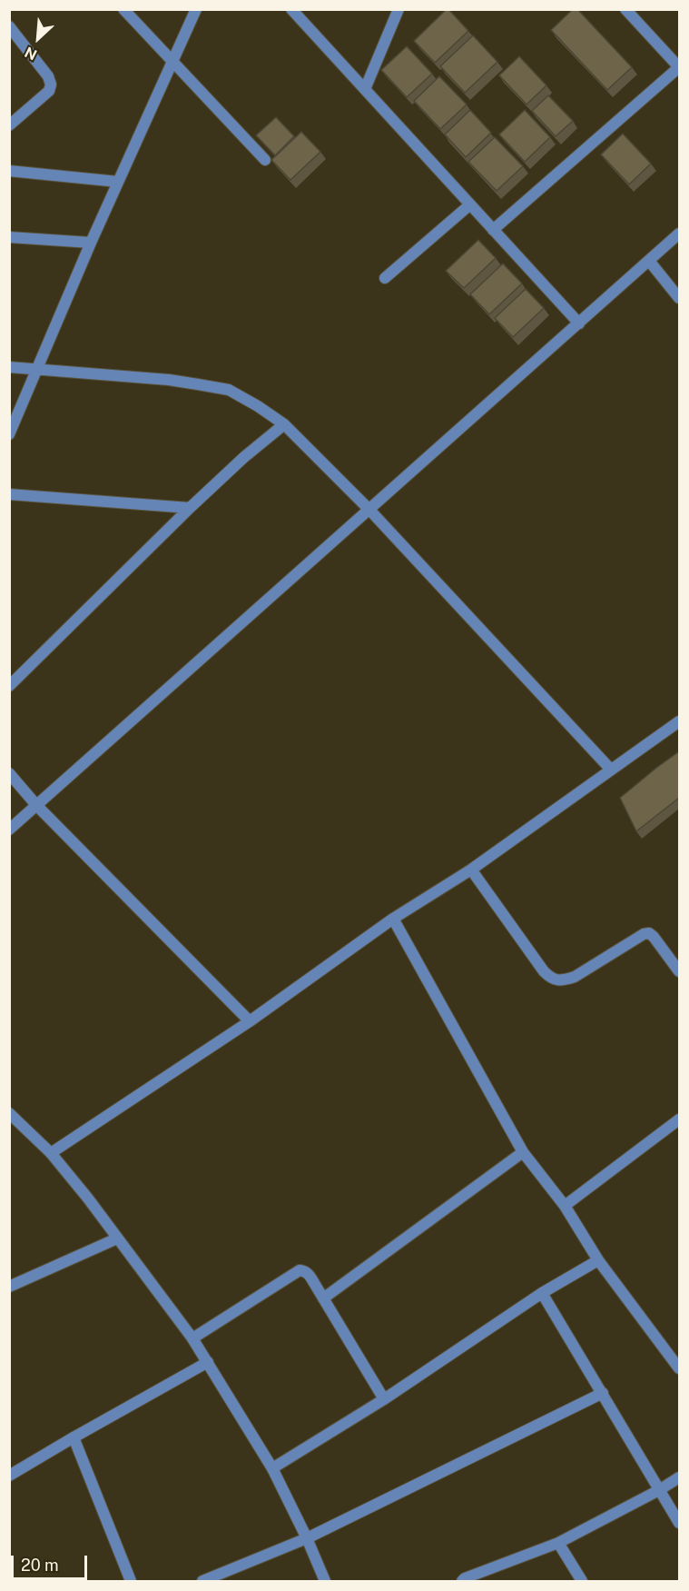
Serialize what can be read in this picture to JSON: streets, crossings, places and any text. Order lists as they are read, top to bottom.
{
  "scale_bar": "20 m",
  "north": "bottom left"
}
